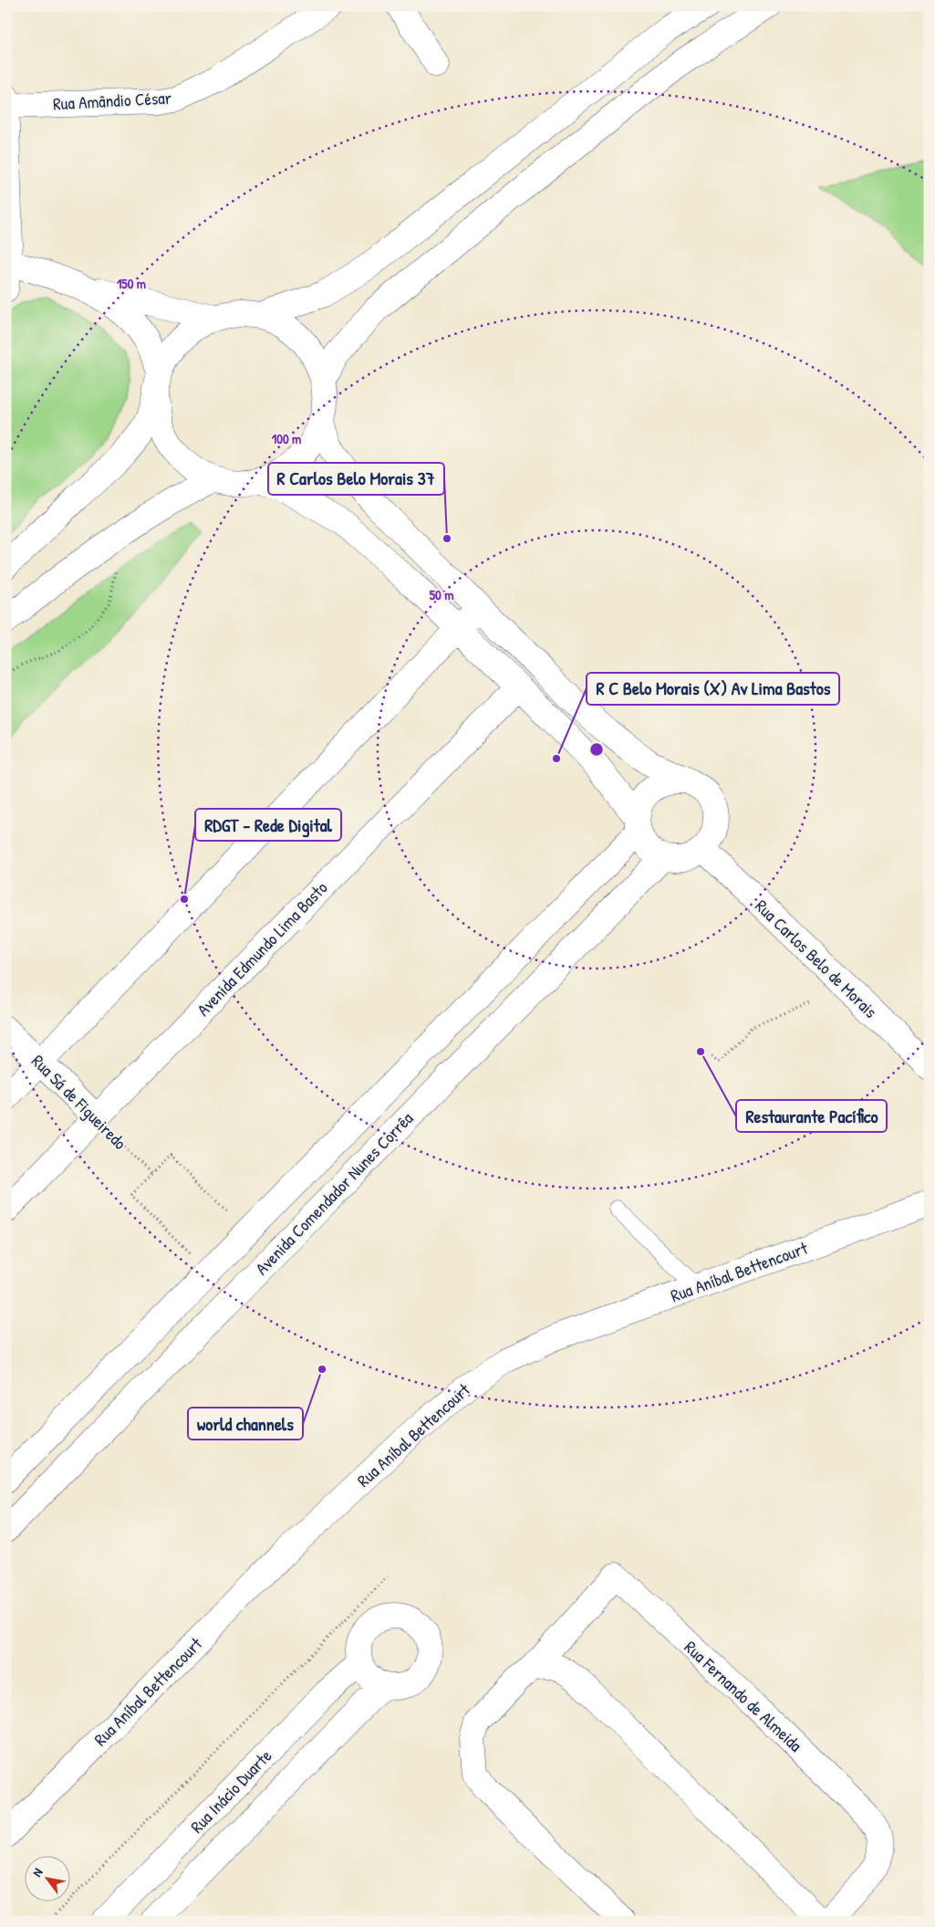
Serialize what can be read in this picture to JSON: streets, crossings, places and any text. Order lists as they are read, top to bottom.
{
  "streets": {
    "street": [
      "Rua Amândio César",
      "Avenida Edmundo Lima Basto",
      "Rua Carlos Belo de Morais",
      "Rua Sá de Figueiredo",
      "Avenida Comendador Nunes Corrêa",
      "Rua Aníbal Bettencourt",
      "Rua Fernando de Almeida",
      "Rua Inácio Duarte"
    ]
  },
  "crossings": [
    ["Avenida Edmundo Lima Basto", "Rua Sá de Figueiredo"],
    ["Rua Carlos Belo de Morais", "Avenida Comendador Nunes Corrêa"]
  ],
  "places": [
    "R Carlos Belo Morais 37",
    "R C Belo Morais (X) Av Lima Bastos",
    "RDGT - Rede Digital",
    "Restaurante Pacífico",
    "world channels"
  ],
  "north": "top left",
  "rings": ["150 m", "100 m", "50 m"]
}
